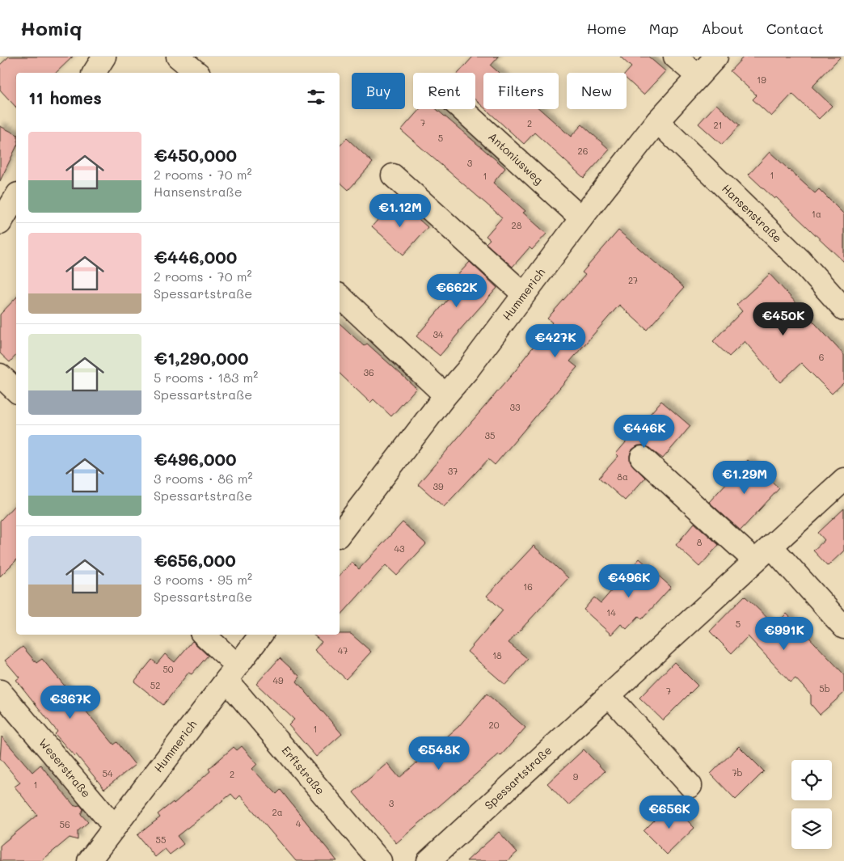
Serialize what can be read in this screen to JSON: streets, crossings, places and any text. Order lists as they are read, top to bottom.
{
  "streets": {
    "street": [
      "Antoniusweg",
      "Hansenstraße",
      "Hummerich",
      "Weserstraße",
      "Erftstraße",
      "Spessartstraße"
    ]
  },
  "crossings": [
    ["Antoniusweg", "Hummerich"],
    ["Hansenstraße", "Hummerich"],
    ["Hummerich", "Weserstraße"],
    ["Hummerich", "Erftstraße"]
  ],
  "house_numbers": [
    "19",
    "7",
    "2",
    "21",
    "5",
    "26",
    "3",
    "1",
    "1",
    "1a",
    "28",
    "27",
    "34",
    "6",
    "36",
    "33",
    "35",
    "37",
    "8a",
    "39",
    "8",
    "43",
    "16",
    "14",
    "5",
    "47",
    "18",
    "50",
    "49",
    "52",
    "5b",
    "7",
    "20",
    "1",
    "7b",
    "54",
    "2",
    "9",
    "1",
    "3",
    "2a",
    "4",
    "56",
    "55"
  ],
  "page": {
    "header": "Homiq",
    "nav": [
      "Home",
      "Map",
      "About",
      "Contact"
    ],
    "chip": [
      "Buy",
      "Rent",
      "Filters",
      "New"
    ],
    "heading": "11 homes",
    "list": [
      {
        "name": "€450,000",
        "note": "2 rooms · 70 m² · Hansenstraße"
      },
      {
        "name": "€446,000",
        "note": "2 rooms · 70 m² · Spessartstraße"
      },
      {
        "name": "€1,290,000",
        "note": "5 rooms · 183 m² · Spessartstraße"
      },
      {
        "name": "€496,000",
        "note": "3 rooms · 86 m² · Spessartstraße"
      },
      {
        "name": "€656,000",
        "note": "3 rooms · 95 m² · Spessartstraße"
      }
    ],
    "price": [
      "€1.12M",
      "€662K",
      "€450K",
      "€427K",
      "€446K",
      "€1.29M",
      "€496K",
      "€991K",
      "€367K",
      "€548K",
      "€656K"
    ]
  }
}
